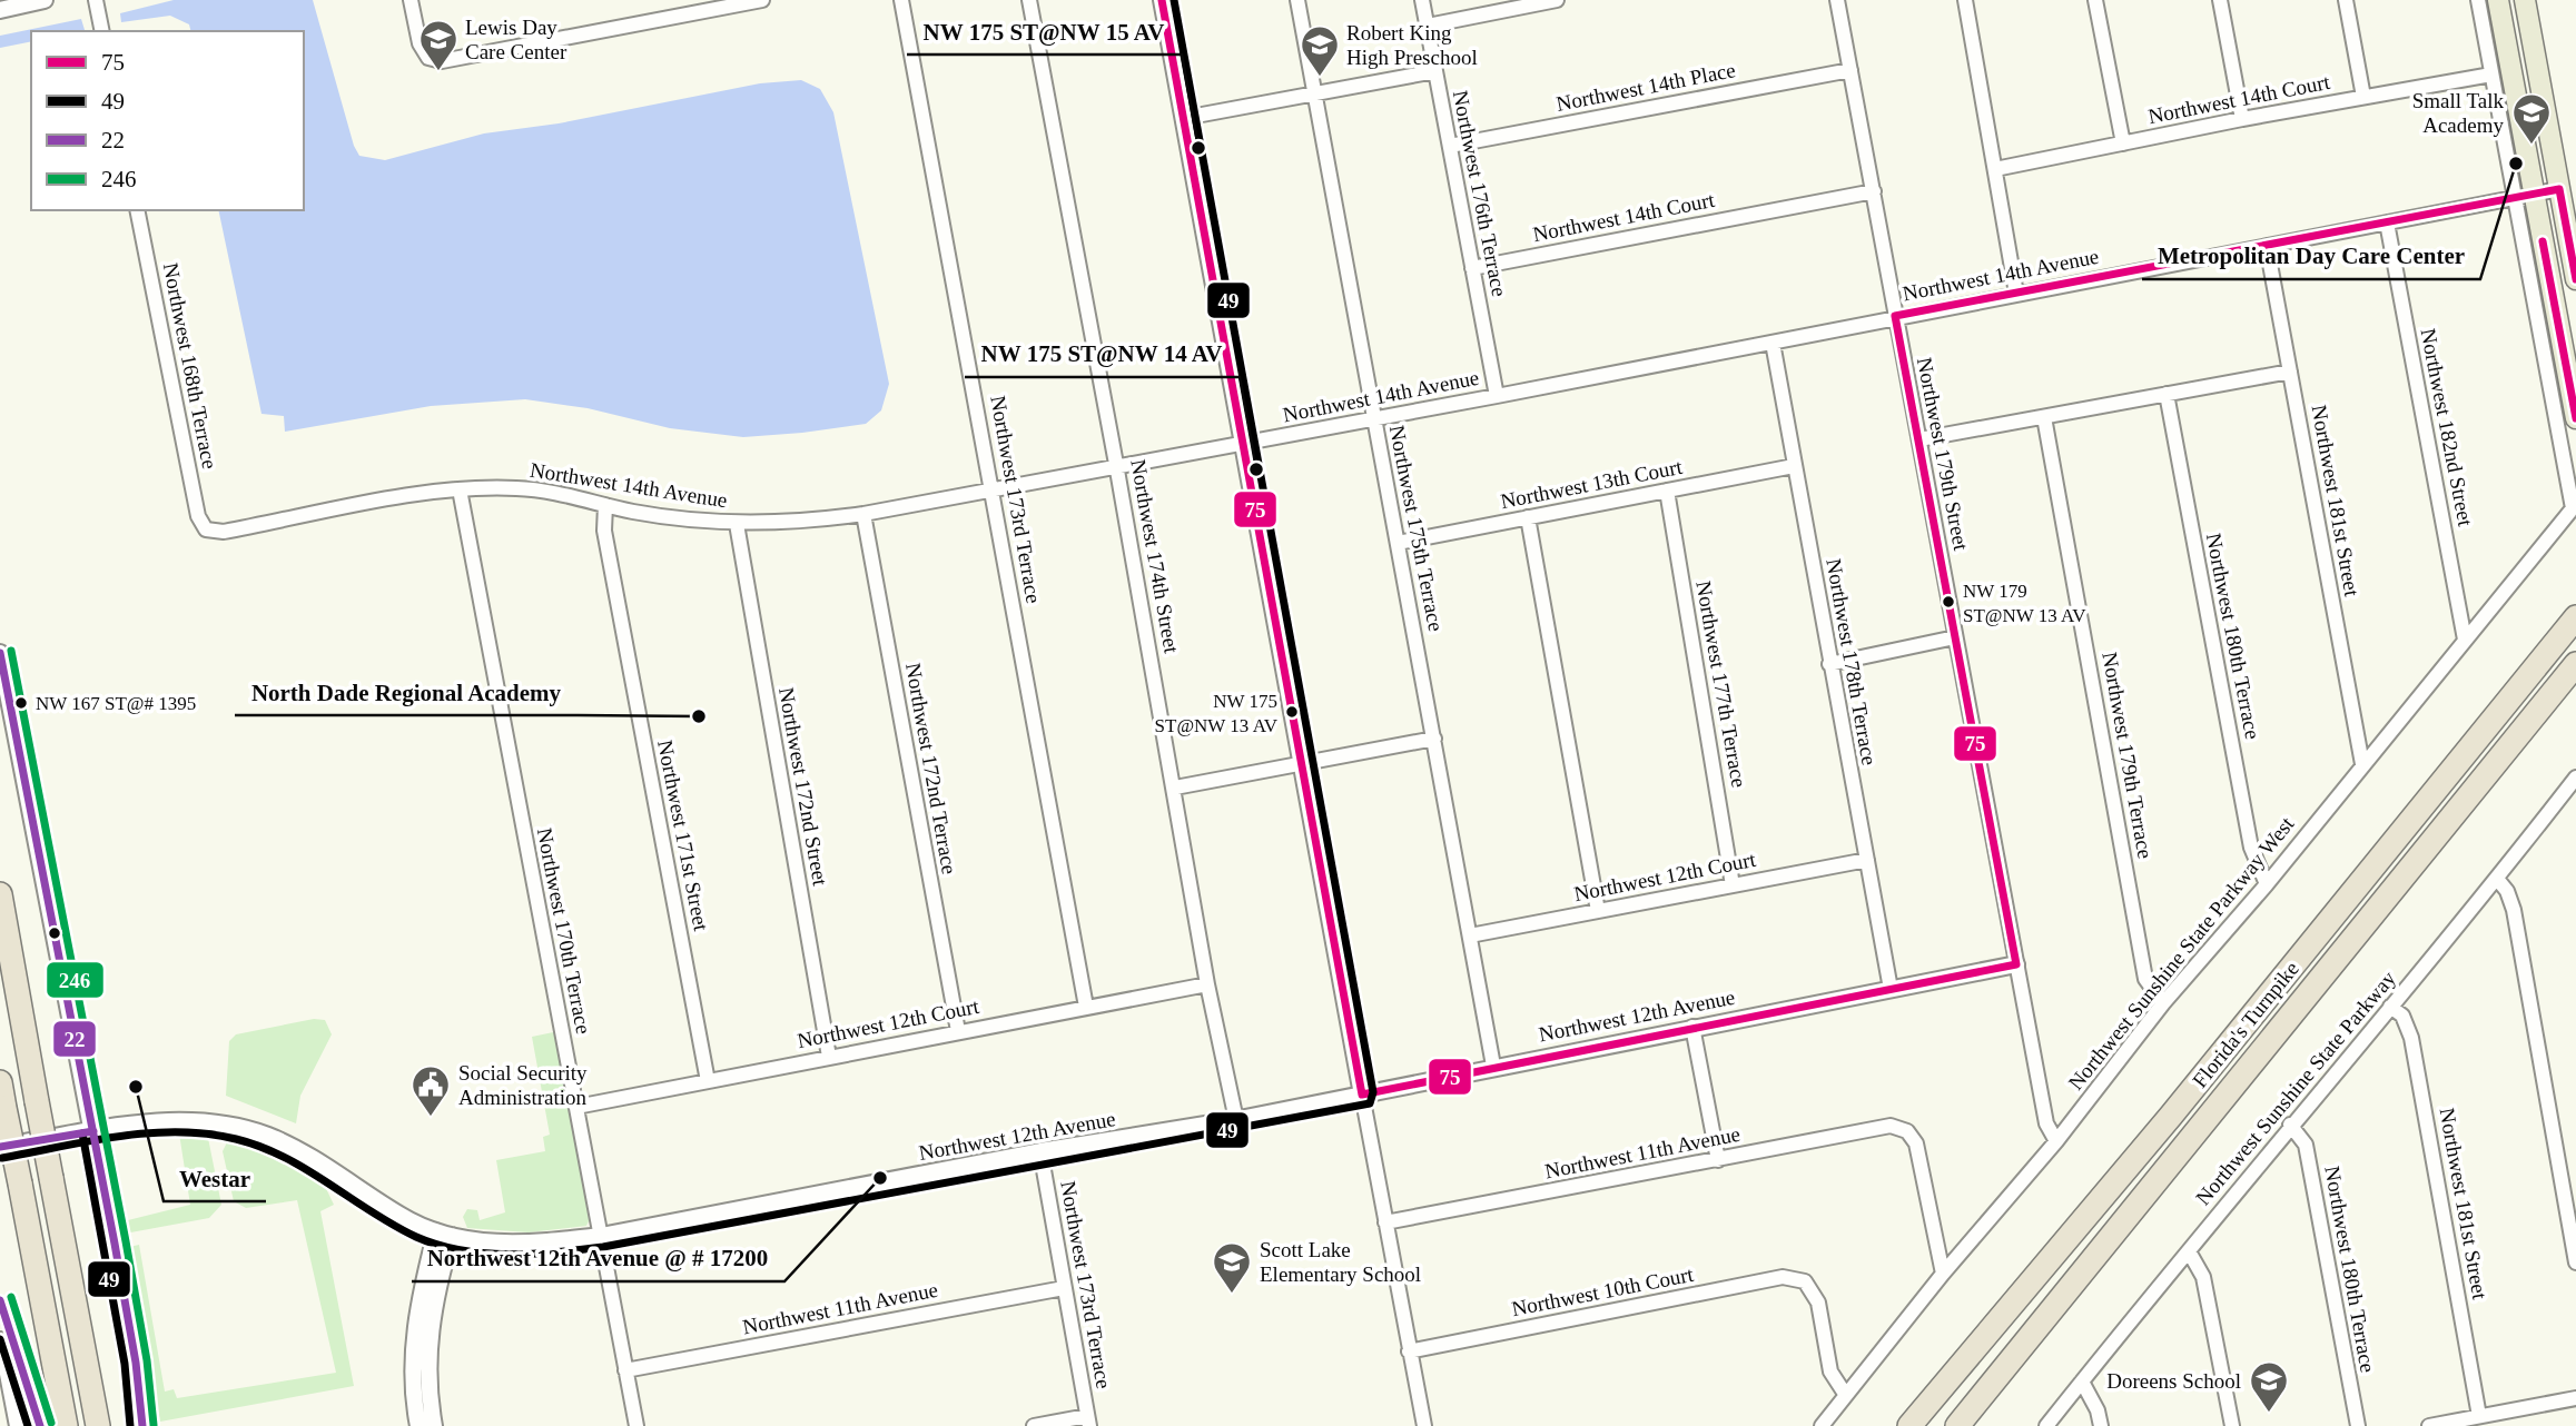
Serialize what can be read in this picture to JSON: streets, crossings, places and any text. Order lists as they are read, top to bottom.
{
  "streets": {
    "highway": ["Florida's Turnpike"],
    "street": [
      "Northwest 14th Place",
      "Northwest 14th Court",
      "Northwest 176th Terrace",
      "Northwest 14th Avenue",
      "Northwest 168th Terrace",
      "Northwest 182nd Street",
      "Northwest 179th Street",
      "Northwest 13th Court",
      "Northwest 173rd Terrace",
      "Northwest 181st Street",
      "Northwest 175th Terrace",
      "Northwest 174th Street",
      "Northwest 180th Terrace",
      "Northwest 178th Terrace",
      "Northwest 177th Terrace",
      "Northwest 179th Terrace",
      "Northwest 172nd Terrace",
      "Northwest 172nd Street",
      "Northwest 171st Street",
      "Northwest 12th Court",
      "Northwest 170th Terrace",
      "Northwest Sunshine State Parkway West",
      "Northwest 12th Avenue",
      "Northwest Sunshine State Parkway",
      "Northwest 11th Avenue",
      "Northwest 10th Court"
    ]
  },
  "crossings": [
    ["Northwest 14th Place", "Northwest 176th Terrace"],
    ["Northwest 14th Place", "Northwest 179th Street"],
    ["Northwest 14th Court", "Northwest 176th Terrace"],
    ["Northwest 14th Court", "Northwest 179th Street"],
    ["Northwest 176th Terrace", "Northwest 14th Avenue"],
    ["Northwest 14th Avenue", "Northwest 168th Terrace"],
    ["Northwest 14th Avenue", "Northwest 182nd Street"],
    ["Northwest 14th Avenue", "Northwest 179th Street"],
    ["Northwest 14th Avenue", "Northwest 173rd Terrace"],
    ["Northwest 14th Avenue", "Northwest 181st Street"],
    ["Northwest 14th Avenue", "Northwest 175th Terrace"],
    ["Northwest 14th Avenue", "Northwest 174th Street"],
    ["Northwest 14th Avenue", "Northwest 178th Terrace"],
    ["Northwest 14th Avenue", "Northwest 172nd Terrace"],
    ["Northwest 14th Avenue", "Northwest 172nd Street"],
    ["Northwest 14th Avenue", "Northwest 171st Street"],
    ["Northwest 14th Avenue", "Northwest 170th Terrace"],
    ["Northwest 182nd Street", "Northwest Sunshine State Parkway West"],
    ["Northwest 179th Street", "Northwest Sunshine State Parkway West"],
    ["Northwest 179th Street", "Northwest 12th Avenue"],
    ["Northwest 13th Court", "Northwest 175th Terrace"],
    ["Northwest 13th Court", "Northwest 178th Terrace"],
    ["Northwest 13th Court", "Northwest 177th Terrace"],
    ["Northwest 173rd Terrace", "Northwest 12th Court"],
    ["Northwest 173rd Terrace", "Northwest 12th Avenue"],
    ["Northwest 173rd Terrace", "Northwest 11th Avenue"],
    ["Northwest 181st Street", "Northwest Sunshine State Parkway West"],
    ["Northwest 181st Street", "Northwest Sunshine State Parkway"],
    ["Northwest 175th Terrace", "Northwest 12th Court"],
    ["Northwest 175th Terrace", "Northwest 12th Avenue"],
    ["Northwest 174th Street", "Northwest 12th Court"],
    ["Northwest 174th Street", "Northwest 12th Avenue"],
    ["Northwest 180th Terrace", "Northwest Sunshine State Parkway West"],
    ["Northwest 180th Terrace", "Northwest Sunshine State Parkway"],
    ["Northwest 178th Terrace", "Northwest 12th Court"],
    ["Northwest 178th Terrace", "Northwest 12th Avenue"],
    ["Northwest 177th Terrace", "Northwest 12th Court"],
    ["Northwest 179th Terrace", "Northwest Sunshine State Parkway West"],
    ["Northwest 172nd Terrace", "Northwest 12th Court"],
    ["Northwest 172nd Street", "Northwest 12th Court"],
    ["Northwest 171st Street", "Northwest 12th Court"],
    ["Northwest 12th Court", "Northwest 170th Terrace"],
    ["Northwest 170th Terrace", "Northwest 12th Avenue"],
    ["Northwest 170th Terrace", "Northwest 11th Avenue"],
    ["Northwest Sunshine State Parkway West", "Northwest 11th Avenue"],
    ["Northwest Sunshine State Parkway West", "Northwest 10th Court"]
  ],
  "places": {
    "school or university": [
      "Lewis Day Care Center",
      "Robert King High Preschool",
      "Small Talk Academy",
      "Scott Lake Elementary School",
      "Doreens School"
    ],
    "other": [
      "NW 175 ST@NW 15 AV",
      "Metropolitan Day Care Center",
      "NW 175 ST@NW 14 AV",
      "NW 179 ST@NW 13 AV",
      "NW 167 ST@# 1395",
      "NW 175 ST@NW 13 AV",
      "North Dade Regional Academy",
      "Westar",
      "Northwest 12th Avenue @ # 17200"
    ],
    "public building": ["Social Security Administration"]
  },
  "lines": [
    "transit line 75",
    "transit line 49",
    "transit line 246",
    "transit line 22"
  ],
  "legend": [
    "75",
    "49",
    "22",
    "246"
  ]
}
